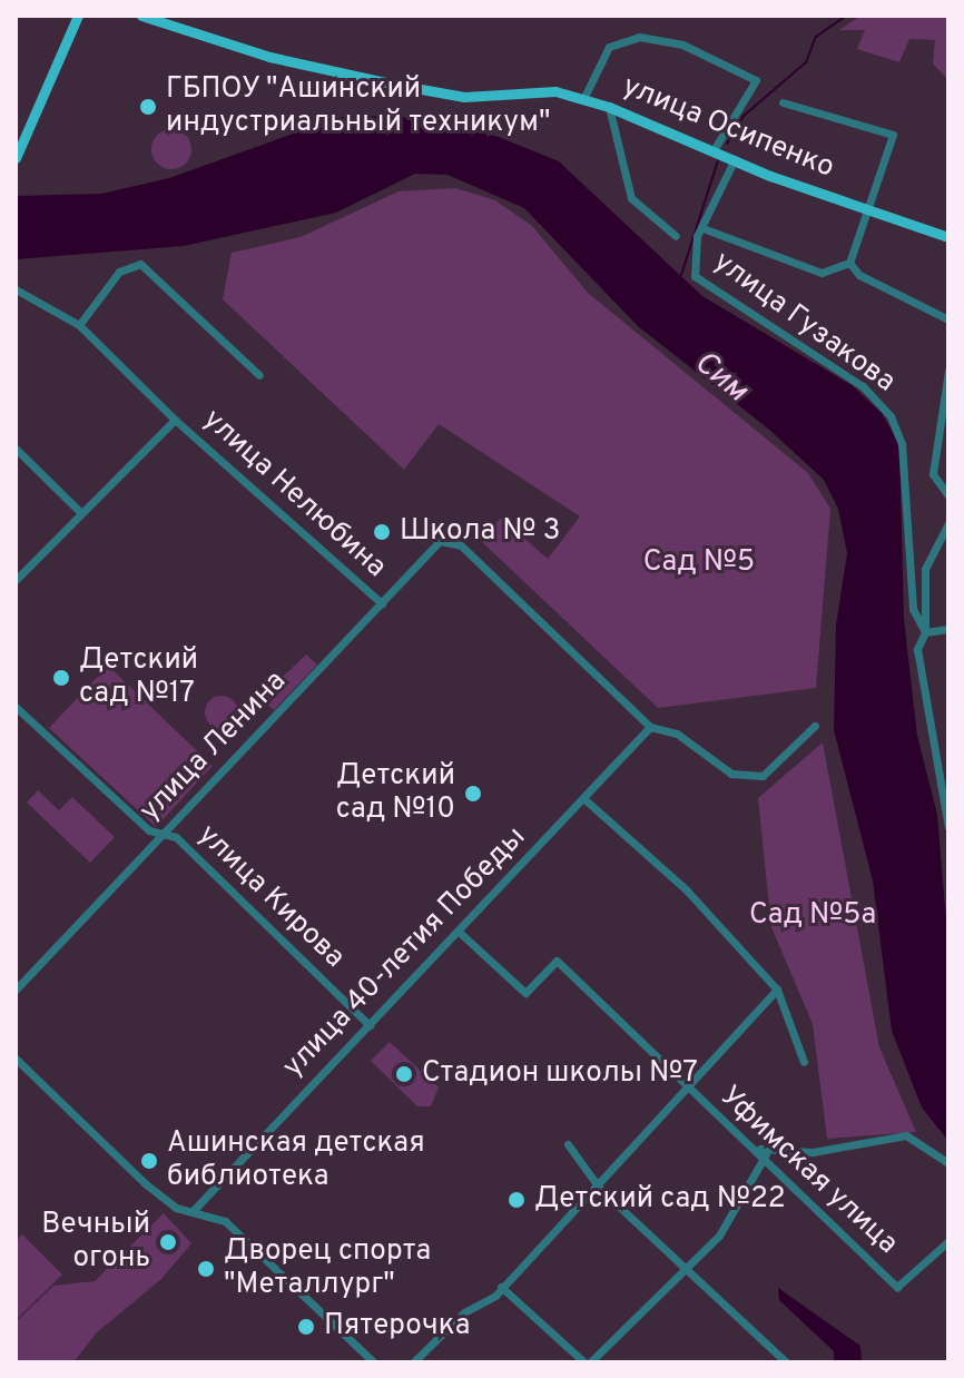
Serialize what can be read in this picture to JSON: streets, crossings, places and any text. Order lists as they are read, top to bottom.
{
  "streets": {
    "main road": ["улица Осипенко"],
    "street": [
      "улица Гузакова",
      "улица Нелюбина",
      "улица Ленина",
      "улица Кирова",
      "улица 40-летия Победы",
      "Уфимская улица"
    ]
  },
  "crossings": [
    ["улица Осипенко", "улица Гузакова"],
    ["улица Нелюбина", "улица Ленина"],
    ["улица Ленина", "улица Кирова"],
    ["улица Ленина", "улица 40-летия Победы"],
    ["улица Кирова", "улица 40-летия Победы"],
    ["улица 40-летия Победы", "Уфимская улица"]
  ],
  "water": ["Сим"],
  "parks": ["Сад №5", "Сад №5а"],
  "places": [
    "ГБПОУ \"Ашинский индустриальный техникум\"",
    "Школа № 3",
    "Детский сад №17",
    "Детский сад №10",
    "Стадион школы №7",
    "Ашинская детская библиотека",
    "Детский сад №22",
    "Вечный огонь",
    "Дворец спорта \"Металлург\"",
    "Пятерочка"
  ]
}
